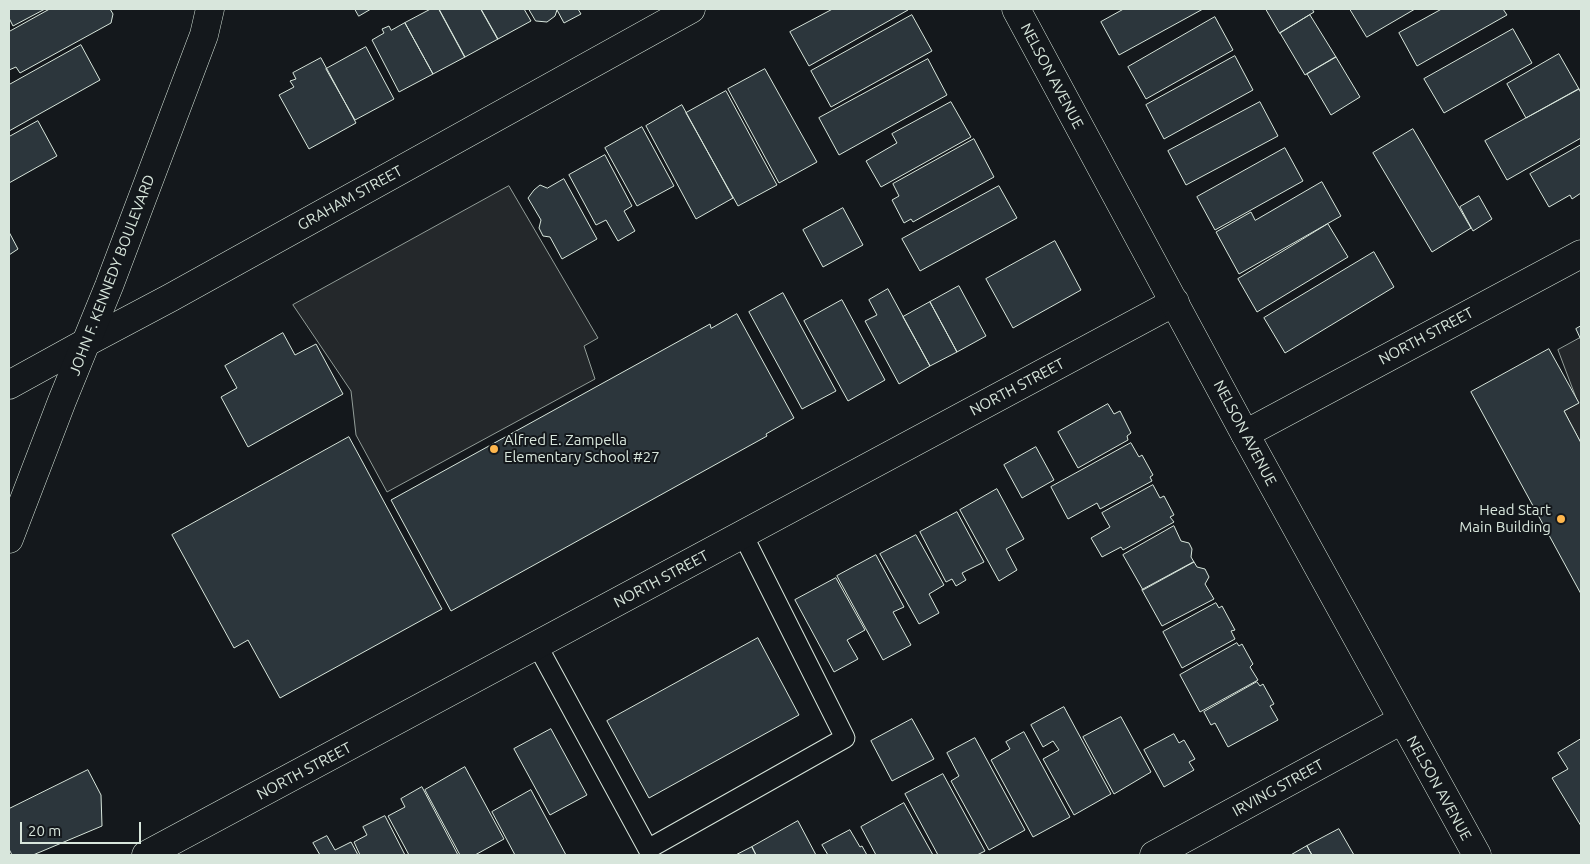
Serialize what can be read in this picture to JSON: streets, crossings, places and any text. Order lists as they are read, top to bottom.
{
  "streets": {
    "street": [
      "NELSON AVENUE",
      "GRAHAM STREET",
      "JOHN F. KENNEDY BOULEVARD",
      "NORTH STREET",
      "IRVING STREET"
    ]
  },
  "crossings": [
    ["NELSON AVENUE", "NORTH STREET"],
    ["NELSON AVENUE", "IRVING STREET"],
    ["GRAHAM STREET", "JOHN F. KENNEDY BOULEVARD"]
  ],
  "places": ["Alfred E. Zampella Elementary School #27", "Head Start Main Building"],
  "scale_bar": "20 m"
}
